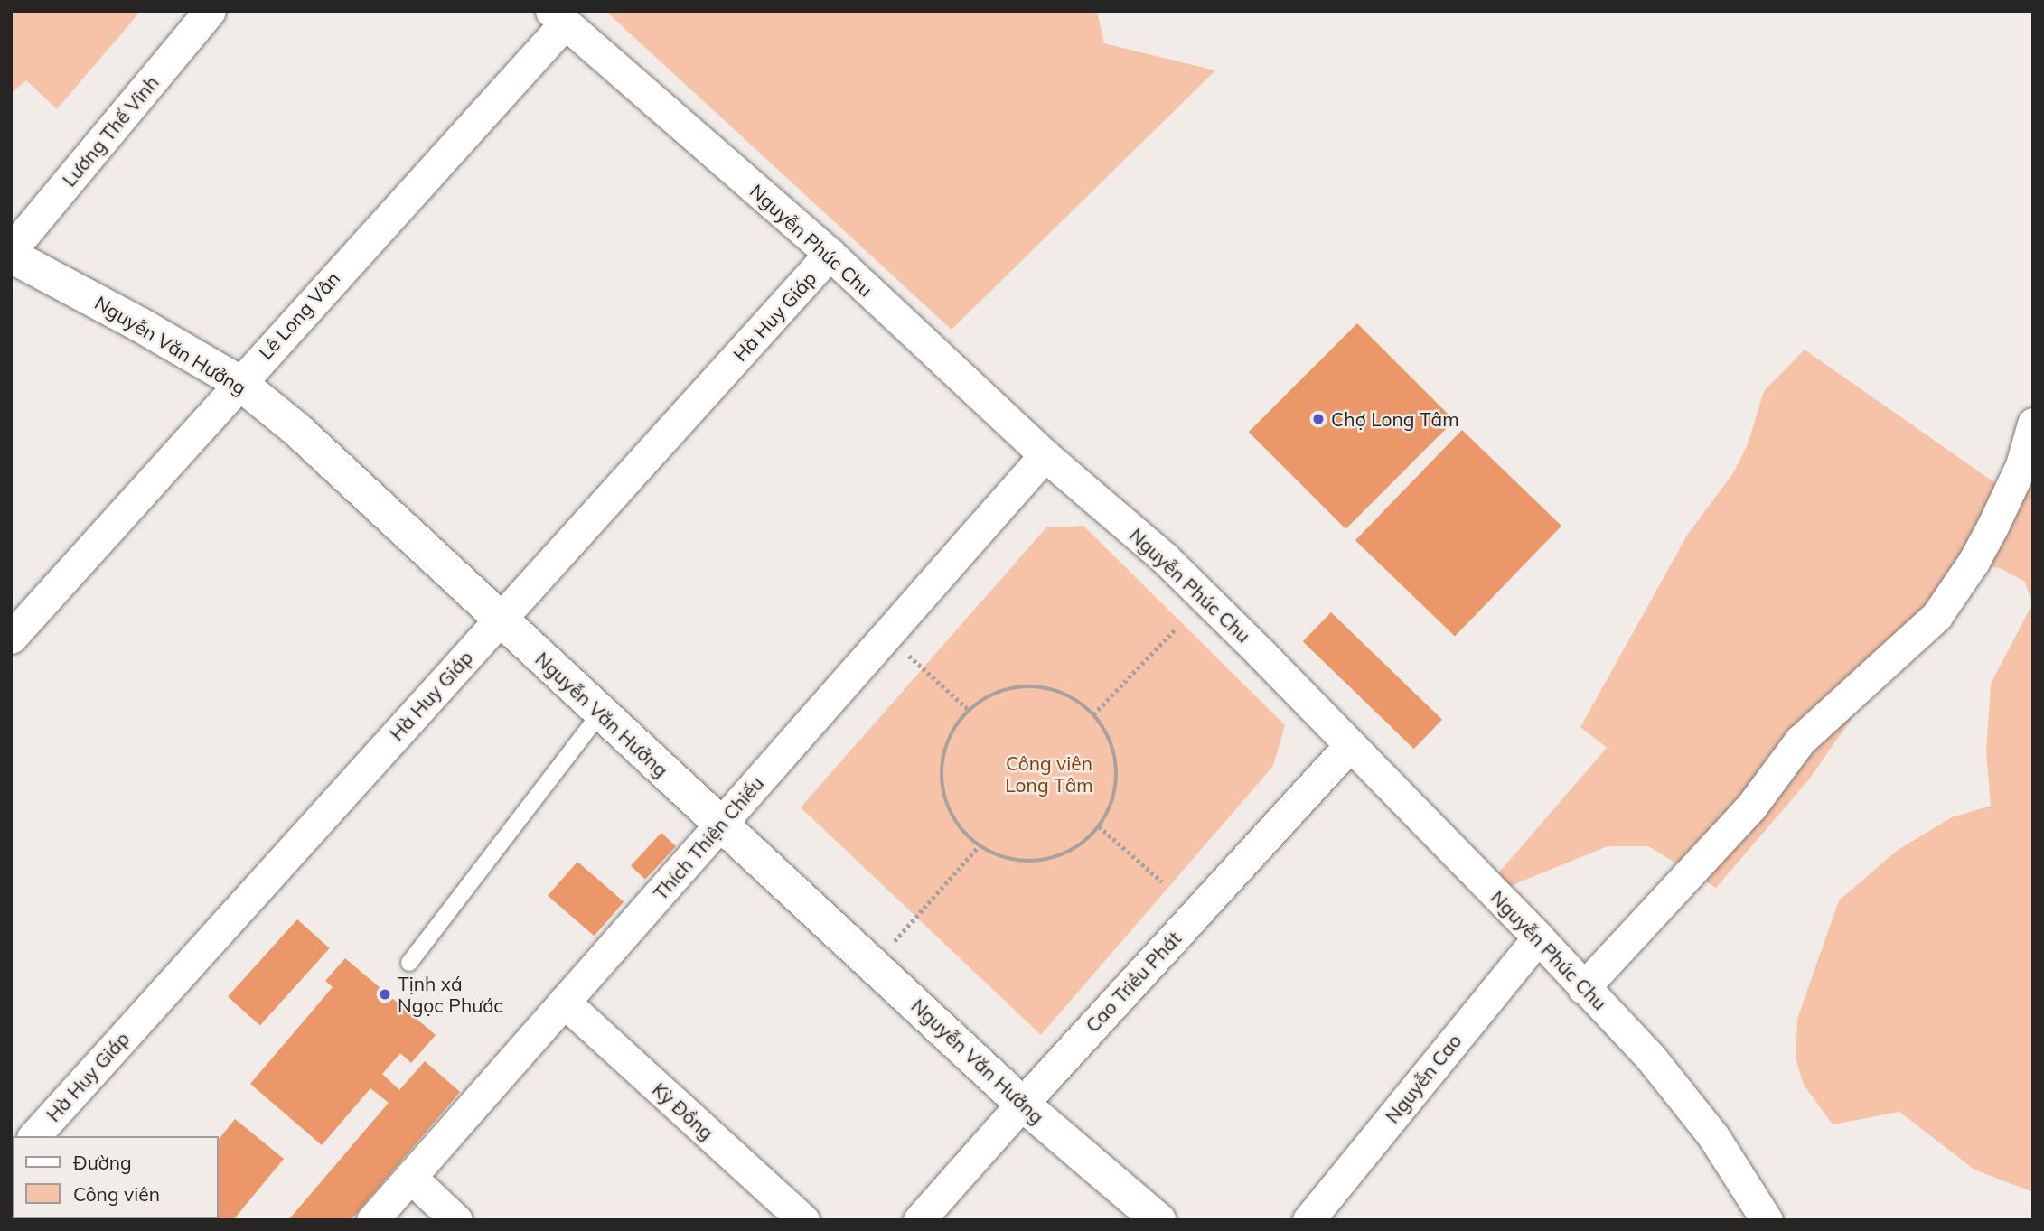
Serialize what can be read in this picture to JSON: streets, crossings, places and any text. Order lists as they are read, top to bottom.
{
  "streets": {
    "street": [
      "Lương Thế Vinh",
      "Nguyễn Phúc Chu",
      "Lê Long Vân",
      "Hà Huy Giáp",
      "Nguyễn Văn Hưởng",
      "Thích Thiện Chiếu",
      "Cao Triều Phát",
      "Nguyễn Cao",
      "Kỳ Đồng"
    ]
  },
  "crossings": [
    ["Nguyễn Phúc Chu", "Lê Long Vân"],
    ["Nguyễn Phúc Chu", "Hà Huy Giáp"],
    ["Nguyễn Phúc Chu", "Thích Thiện Chiếu"],
    ["Nguyễn Phúc Chu", "Cao Triều Phát"],
    ["Nguyễn Phúc Chu", "Nguyễn Cao"],
    ["Lê Long Vân", "Nguyễn Văn Hưởng"],
    ["Hà Huy Giáp", "Nguyễn Văn Hưởng"],
    ["Nguyễn Văn Hưởng", "Thích Thiện Chiếu"],
    ["Nguyễn Văn Hưởng", "Cao Triều Phát"],
    ["Thích Thiện Chiếu", "Kỳ Đồng"]
  ],
  "parks": ["Công viên Long Tâm"],
  "places": ["Chợ Long Tâm", "Tịnh xá Ngọc Phước"],
  "legend": ["Đường", "Công viên"]
}
